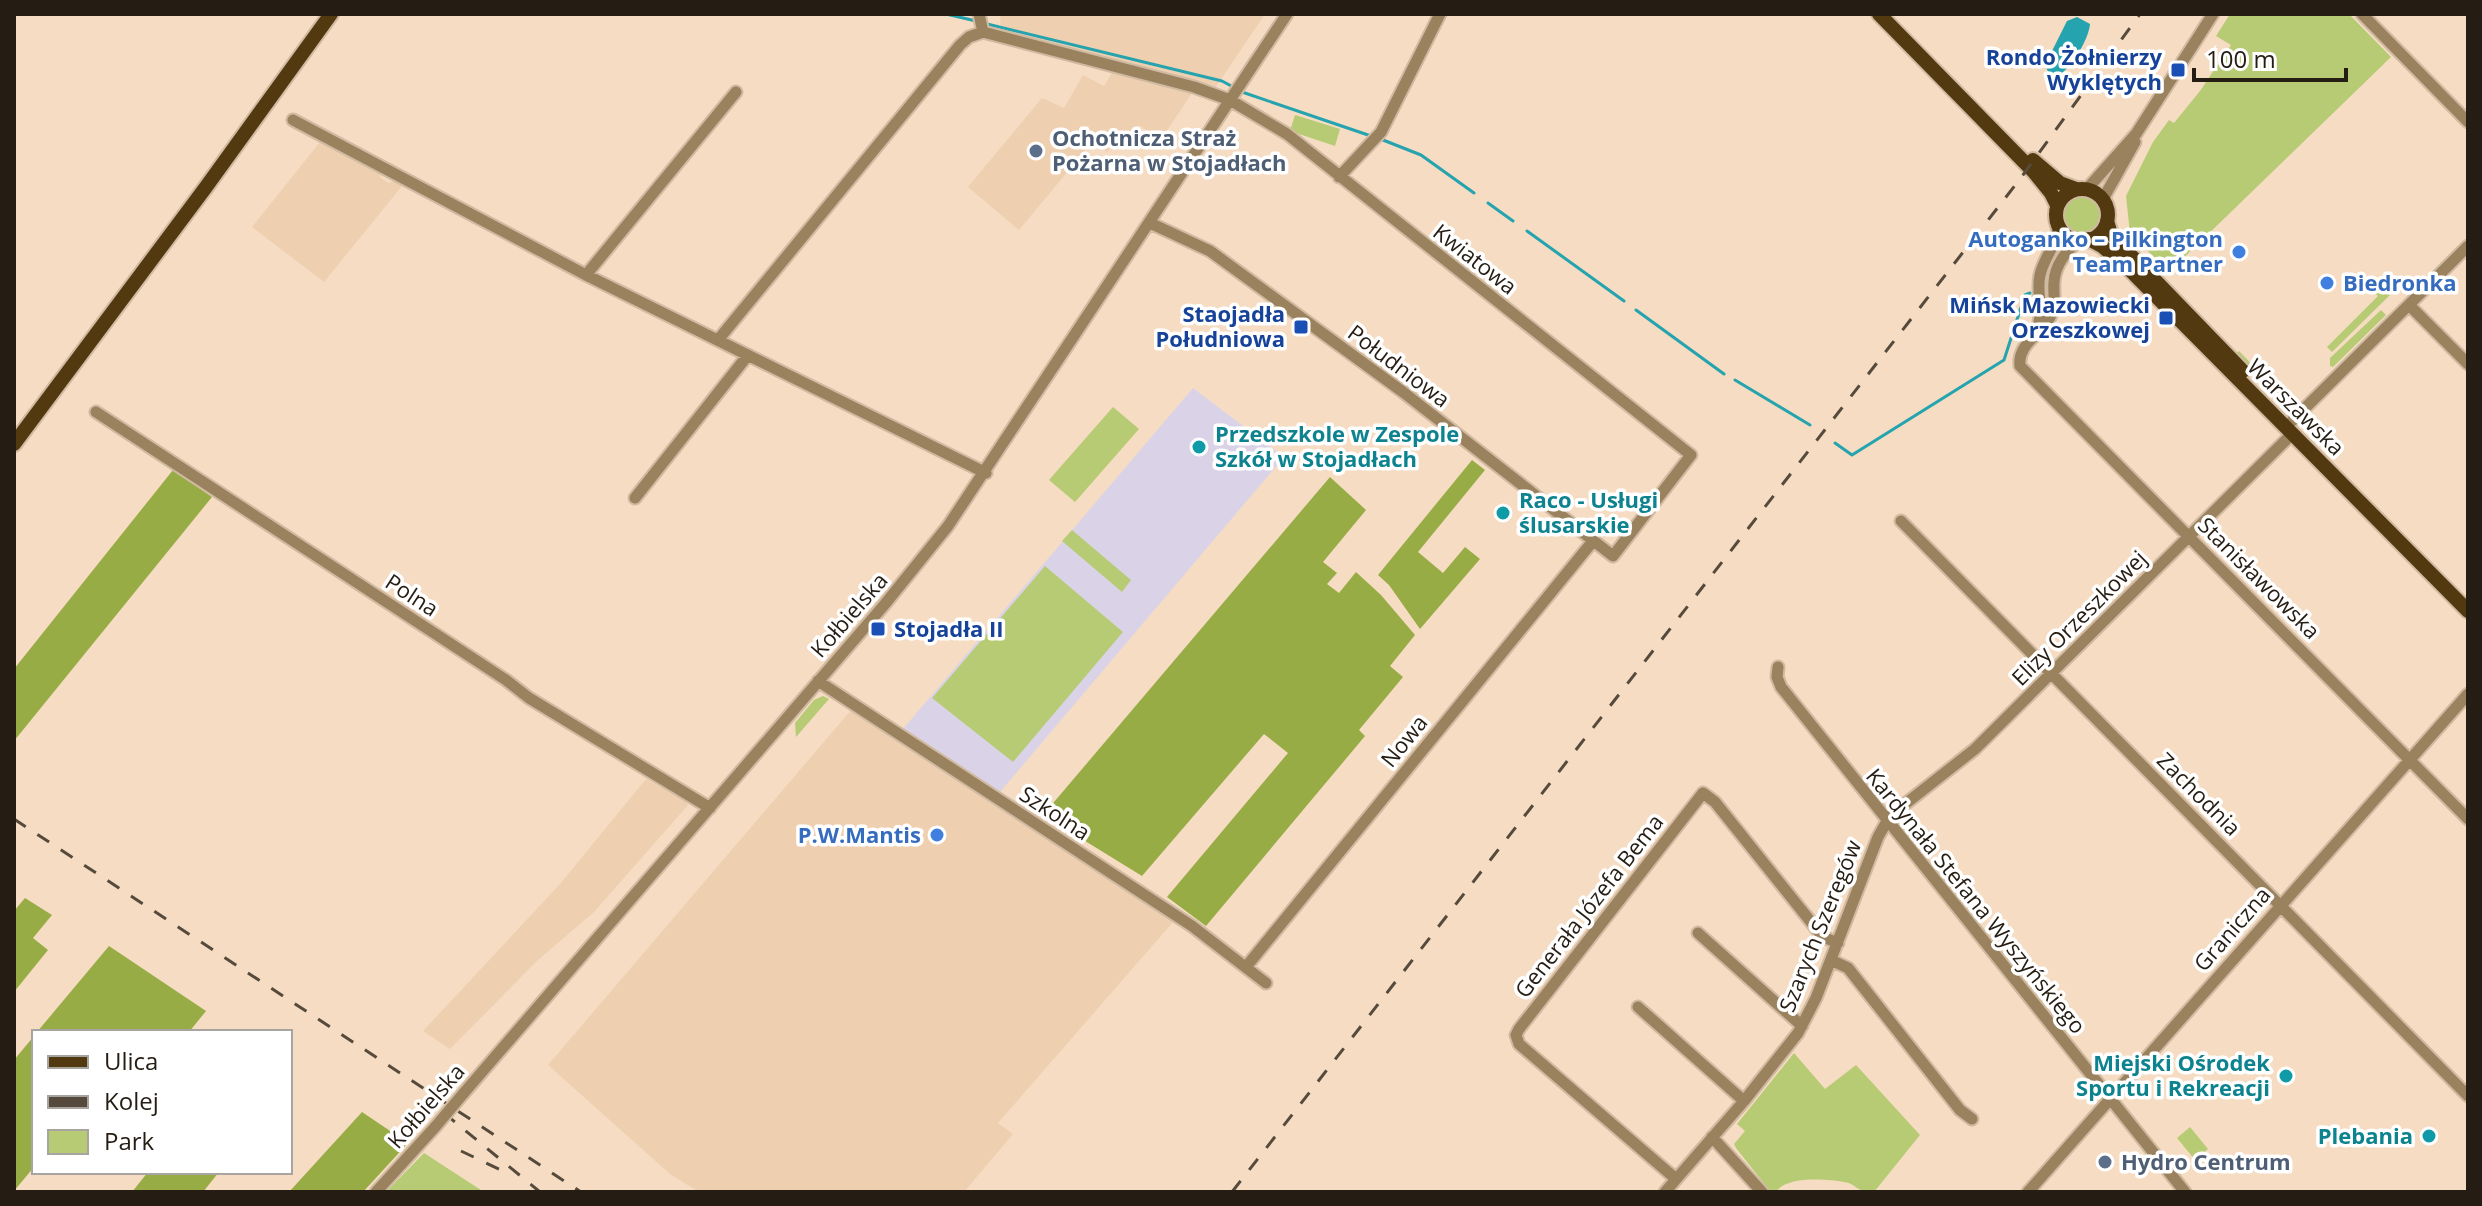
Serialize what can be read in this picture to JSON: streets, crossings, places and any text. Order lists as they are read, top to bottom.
{
  "streets": {
    "main road": ["Warszawska"],
    "street": [
      "Kwiatowa",
      "Południowa",
      "Stanisławowska",
      "Polna",
      "Kołbielska",
      "Elizy Orzeszkowej",
      "Nowa",
      "Zachodnia",
      "Szkolna",
      "Kardynała Stefana Wyszyńskiego",
      "Generała Józefa Bema",
      "Szarych Szeregów",
      "Graniczna"
    ]
  },
  "crossings": [
    ["Kwiatowa", "Południowa"],
    ["Kwiatowa", "Kołbielska"],
    ["Południowa", "Kołbielska"],
    ["Południowa", "Nowa"],
    ["Warszawska", "Elizy Orzeszkowej"],
    ["Stanisławowska", "Elizy Orzeszkowej"],
    ["Stanisławowska", "Graniczna"],
    ["Polna", "Kołbielska"],
    ["Kołbielska", "Szkolna"],
    ["Elizy Orzeszkowej", "Zachodnia"],
    ["Elizy Orzeszkowej", "Kardynała Stefana Wyszyńskiego"],
    ["Elizy Orzeszkowej", "Szarych Szeregów"],
    ["Nowa", "Szkolna"],
    ["Zachodnia", "Graniczna"],
    ["Kardynała Stefana Wyszyńskiego", "Szarych Szeregów"],
    ["Kardynała Stefana Wyszyńskiego", "Graniczna"],
    ["Generała Józefa Bema", "Szarych Szeregów"]
  ],
  "places": {
    "transit": [
      "Rondo Żołnierzy Wyklętych",
      "Mińsk Mazowiecki Orzeszkowej",
      "Staojadła Południowa",
      "Stojadła II"
    ],
    "other": [
      "Ochotnicza Straż Pożarna w Stojadłach",
      "Autoganko – Pilkington Team Partner",
      "Biedronka",
      "Przedszkole w Zespole Szkół w Stojadłach",
      "Raco - Usługi ślusarskie",
      "P.W.Mantis",
      "Miejski Ośrodek Sportu i Rekreacji",
      "Plebania",
      "Hydro Centrum"
    ]
  },
  "legend": ["Ulica", "Kolej", "Park"],
  "scale_bar": "100 m"
}
